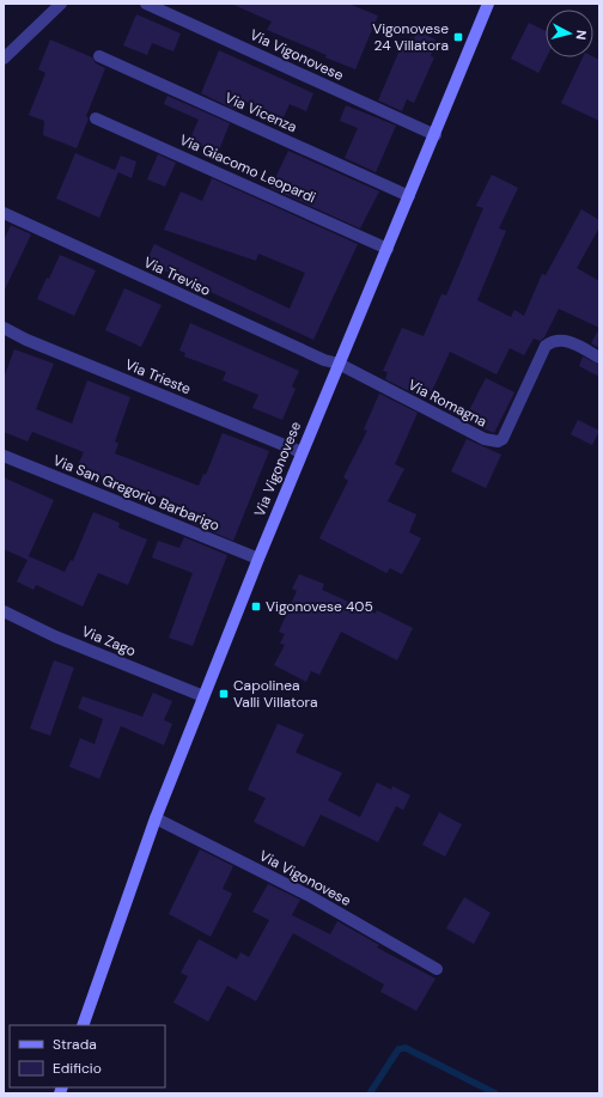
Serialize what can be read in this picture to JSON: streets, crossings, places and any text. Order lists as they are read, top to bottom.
{
  "streets": {
    "main road": ["Via Vigonovese"],
    "street": [
      "Via Vicenza",
      "Via Giacomo Leopardi",
      "Via Treviso",
      "Via Trieste",
      "Via Romagna",
      "Via San Gregorio Barbarigo",
      "Via Zago"
    ]
  },
  "crossings": [
    ["Via Vigonovese", "Via Vicenza"],
    ["Via Vigonovese", "Via Giacomo Leopardi"],
    ["Via Vigonovese", "Via Treviso"],
    ["Via Vigonovese", "Via Trieste"],
    ["Via Vigonovese", "Via Romagna"],
    ["Via Vigonovese", "Via San Gregorio Barbarigo"],
    ["Via Vigonovese", "Via Zago"],
    ["Via Treviso", "Via Romagna"]
  ],
  "places": {
    "transit": ["Vigonovese 24 Villatora", "Vigonovese 405", "Capolinea Valli Villatora"]
  },
  "legend": ["Strada", "Edificio"],
  "north": "right"
}
